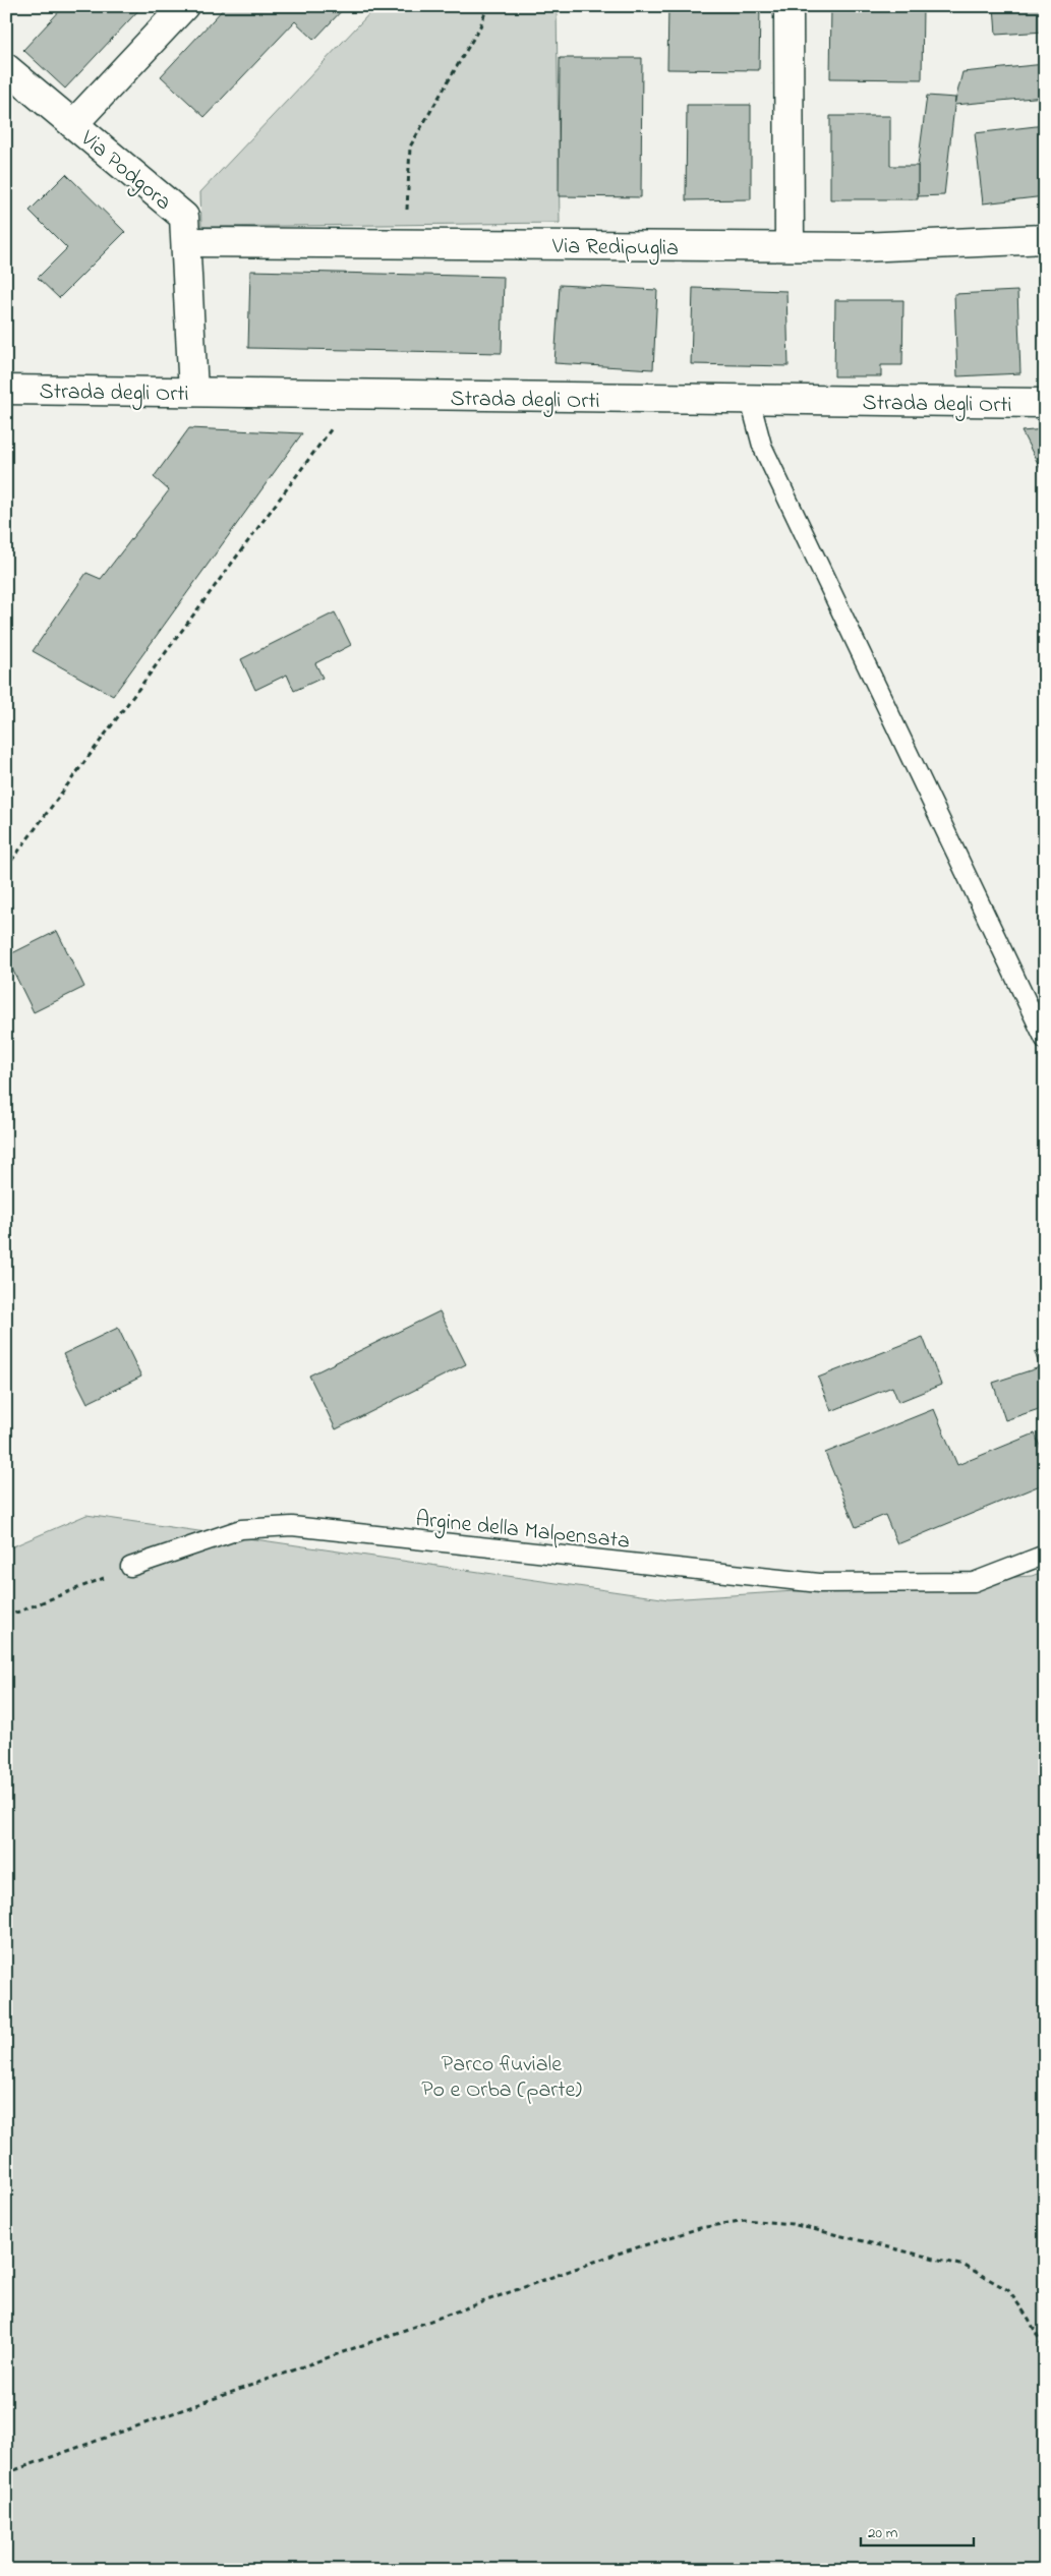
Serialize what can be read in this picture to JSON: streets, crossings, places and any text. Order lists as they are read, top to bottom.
{
  "streets": {
    "street": ["Via Podgora", "Via Redipuglia", "Strada degli Orti"],
    "lane": ["Argine della Malpensata"]
  },
  "crossings": [
    ["Via Podgora", "Via Redipuglia"],
    ["Via Podgora", "Strada degli Orti"]
  ],
  "parks": ["Parco fluviale Po e Orba (parte)"],
  "scale_bar": "20 m"
}
